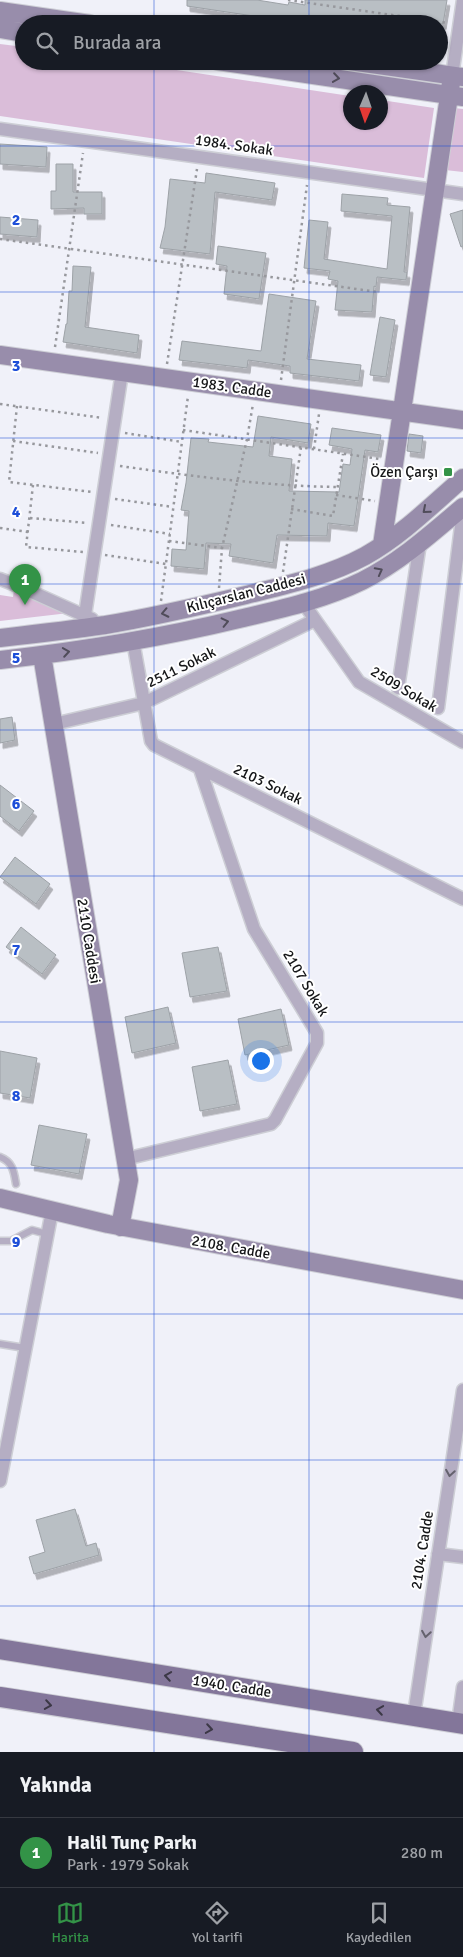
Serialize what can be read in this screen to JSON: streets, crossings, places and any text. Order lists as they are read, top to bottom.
{
  "streets": {
    "main road": ["1940. Cadde"],
    "street": [
      "1984. Sokak",
      "1983. Cadde",
      "Kılıçarslan Caddesi",
      "2511 Sokak",
      "2509 Sokak",
      "2103 Sokak",
      "2110 Caddesi",
      "2107 Sokak",
      "2108. Cadde",
      "2104. Cadde"
    ]
  },
  "crossings": [
    ["Kılıçarslan Caddesi", "2509 Sokak"],
    ["Kılıçarslan Caddesi", "2103 Sokak"],
    ["Kılıçarslan Caddesi", "2110 Caddesi"],
    ["2511 Sokak", "2509 Sokak"],
    ["2511 Sokak", "2103 Sokak"],
    ["2511 Sokak", "2110 Caddesi"],
    ["2103 Sokak", "2107 Sokak"],
    ["2110 Caddesi", "2107 Sokak"],
    ["2110 Caddesi", "2108. Cadde"],
    ["2104. Cadde", "1940. Cadde"]
  ],
  "one_way": ["2104. Cadde"],
  "places": {
    "transit": ["Özen Çarşı"]
  },
  "north": "bottom",
  "page": {
    "search": "Burada ara",
    "pins": "1",
    "heading": "Yakında",
    "list": [
      {
        "mark": "1",
        "name": "Halil Tunç Parkı",
        "note": "Park · 1979 Sokak",
        "value": "280 m"
      }
    ],
    "nav": ["Harita", "Yol tarifi", "Kaydedilen"]
  },
  "grid": {
    "rows": [
      "2",
      "3",
      "4",
      "5",
      "6",
      "7",
      "8",
      "9"
    ]
  }
}
